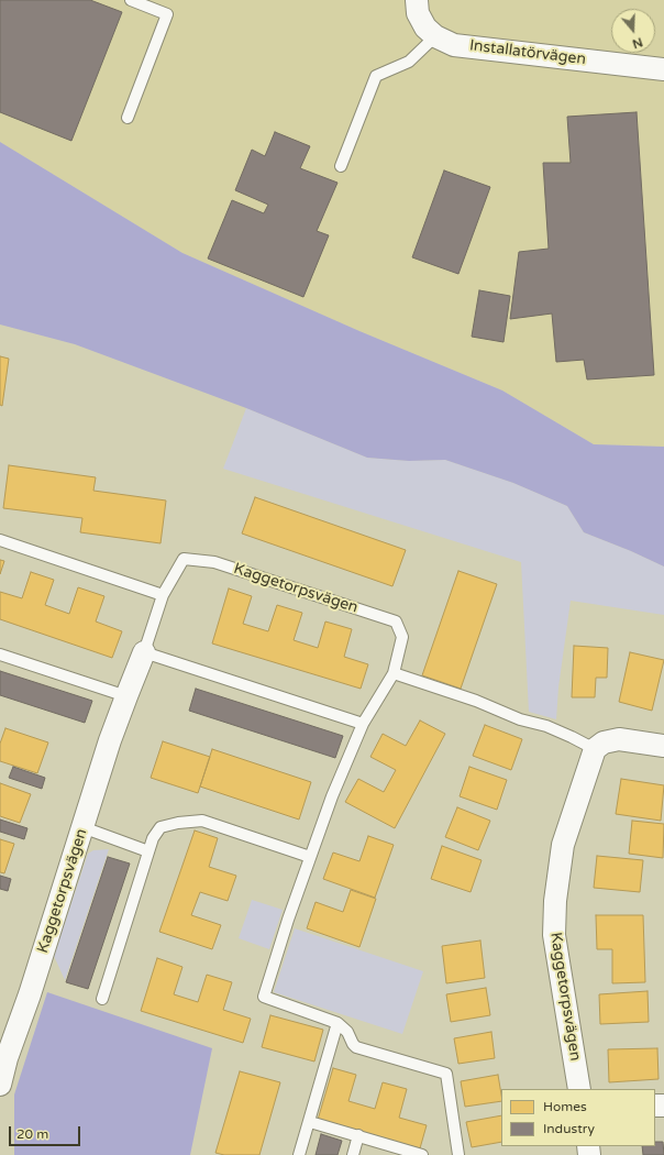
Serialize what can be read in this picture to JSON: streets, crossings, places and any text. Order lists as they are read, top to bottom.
{
  "streets": {
    "street": ["Installatörvägen", "Kaggetorpsvägen"]
  },
  "legend": ["Homes", "Industry"],
  "scale_bar": "20 m",
  "north": "bottom"
}
